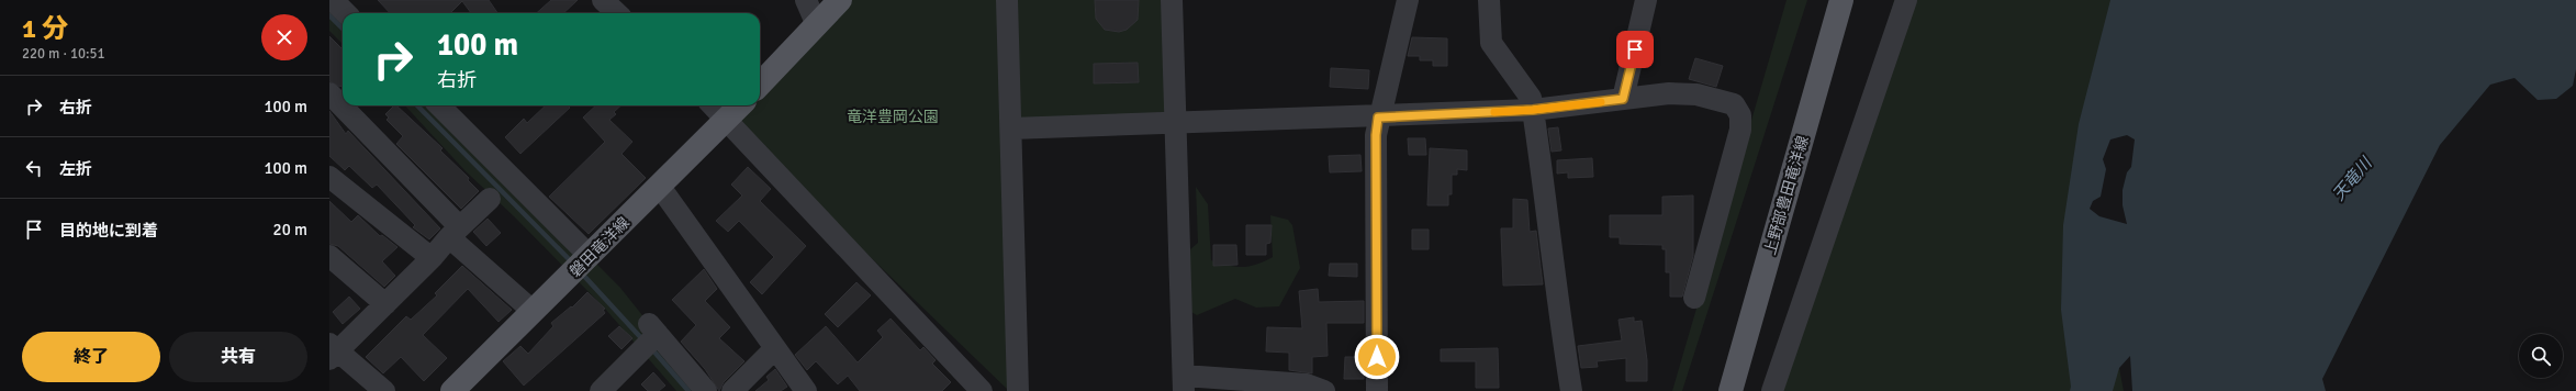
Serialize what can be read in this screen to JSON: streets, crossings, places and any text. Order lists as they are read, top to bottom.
{
  "streets": {
    "main road": ["上野部豊田竜洋線", "磐田竜洋線"]
  },
  "water": ["天竜川"],
  "parks": ["竜洋豊岡公園"],
  "page": {
    "heading": ["1 分", "220 m · 10:51"],
    "turn": ["100 m", "右折"],
    "list": [
      {
        "name": "右折",
        "value": "100 m"
      },
      {
        "name": "左折",
        "value": "100 m"
      },
      {
        "name": "目的地に到着",
        "value": "20 m"
      }
    ],
    "buttons": ["終了", "共有"]
  }
}
